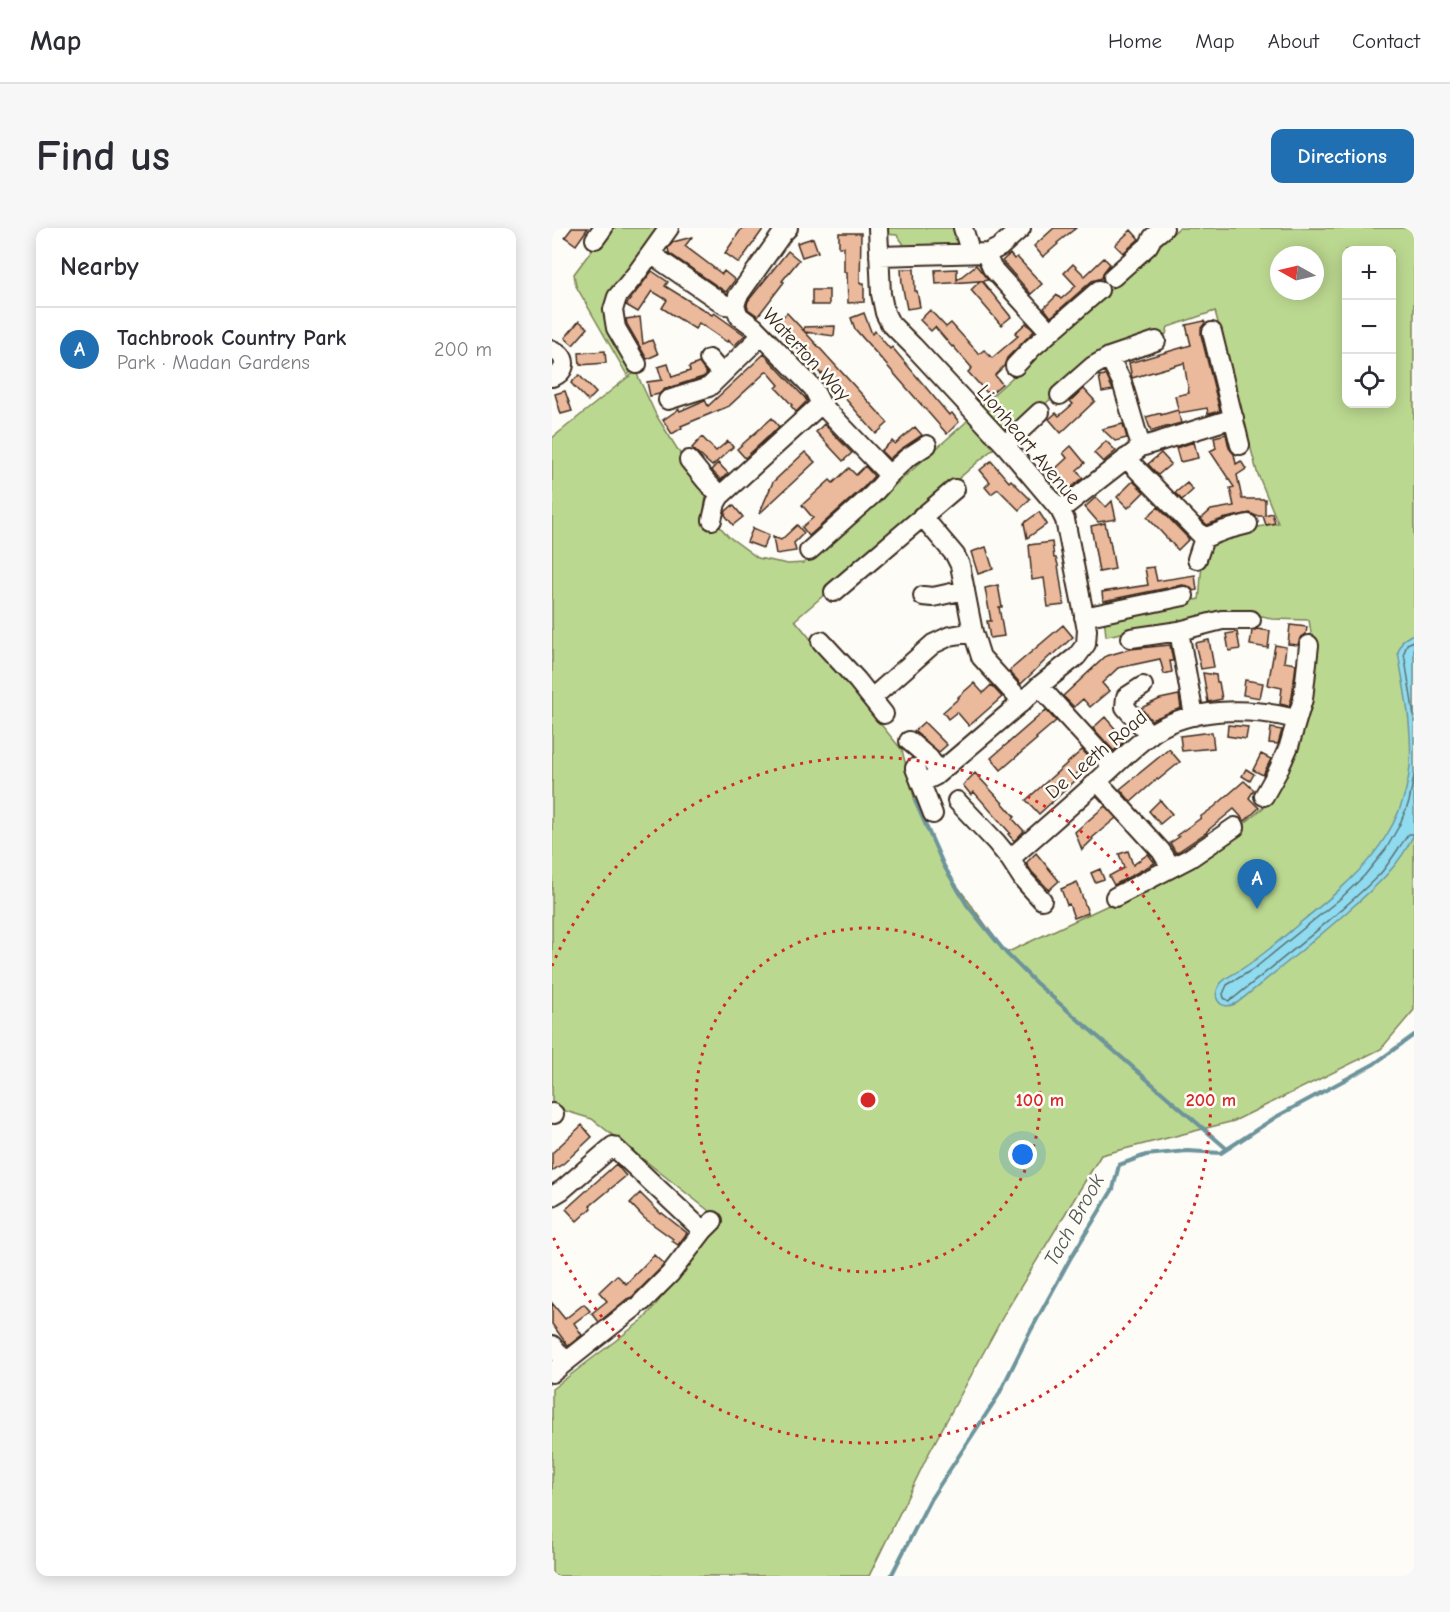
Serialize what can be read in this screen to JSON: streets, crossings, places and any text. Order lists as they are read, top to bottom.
{
  "streets": {
    "street": ["Waterton Way", "Lionheart Avenue", "De Leeth Road"]
  },
  "water": ["Tach Brook"],
  "north": "left",
  "page": {
    "header": "Map",
    "nav": [
      "Home",
      "Map",
      "About",
      "Contact"
    ],
    "buttons": "Directions",
    "title": "Find us",
    "heading": "Nearby",
    "map_buttons": ["+", "−"],
    "list": [
      {
        "mark": "A",
        "name": "Tachbrook Country Park",
        "note": "Park · Madan Gardens",
        "value": "200 m"
      }
    ],
    "pins": "A"
  },
  "rings": ["100 m", "200 m"]
}
